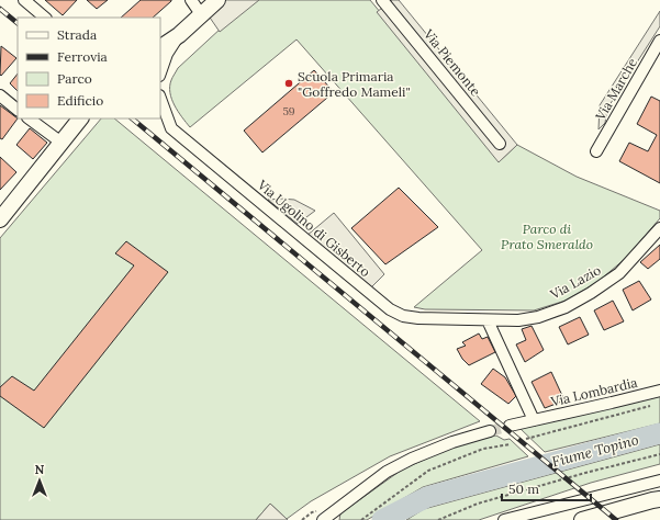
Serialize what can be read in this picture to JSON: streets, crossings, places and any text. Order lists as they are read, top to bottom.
{
  "streets": {
    "street": [
      "Via Piemonte",
      "Via Marche",
      "Via Ugolino di Gisberto",
      "Via Lazio",
      "Via Lombardia"
    ]
  },
  "crossings": [
    ["Via Ugolino di Gisberto", "Via Lazio"]
  ],
  "water": ["Fiume Topino"],
  "parks": ["Parco di Prato Smeraldo"],
  "places": ["Scuola Primaria \"Goffredo Mameli\""],
  "house_numbers": ["59"],
  "legend": [
    "Strada",
    "Ferrovia",
    "Parco",
    "Edificio"
  ],
  "scale_bar": "50 m",
  "north": "top"
}
